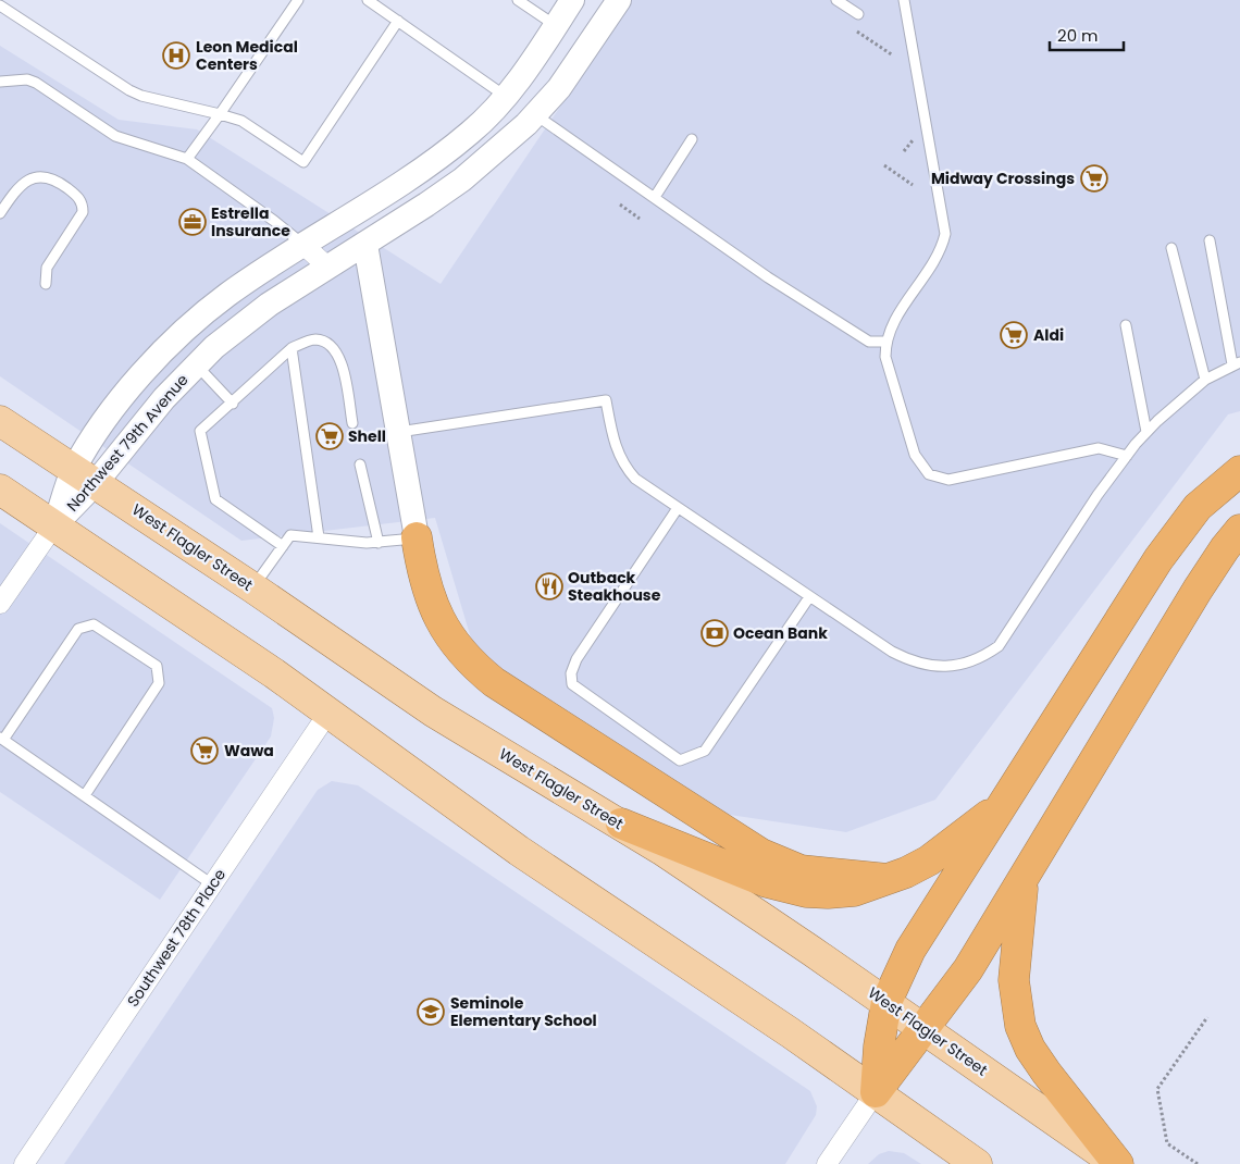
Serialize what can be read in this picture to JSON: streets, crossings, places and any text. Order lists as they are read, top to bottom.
{
  "streets": {
    "main road": ["West Flagler Street"],
    "street": ["Northwest 79th Avenue", "Southwest 78th Place"]
  },
  "crossings": [
    ["Northwest 79th Avenue", "West Flagler Street"]
  ],
  "places": {
    "hospital": ["Leon Medical Centers"],
    "supermarket": [
      "Midway Crossings",
      "Aldi",
      "Shell",
      "Wawa"
    ],
    "office": ["Estrella Insurance"],
    "restaurant": ["Outback Steakhouse"],
    "bank": ["Ocean Bank"],
    "school or university": ["Seminole Elementary School"]
  },
  "scale_bar": "20 m"
}
